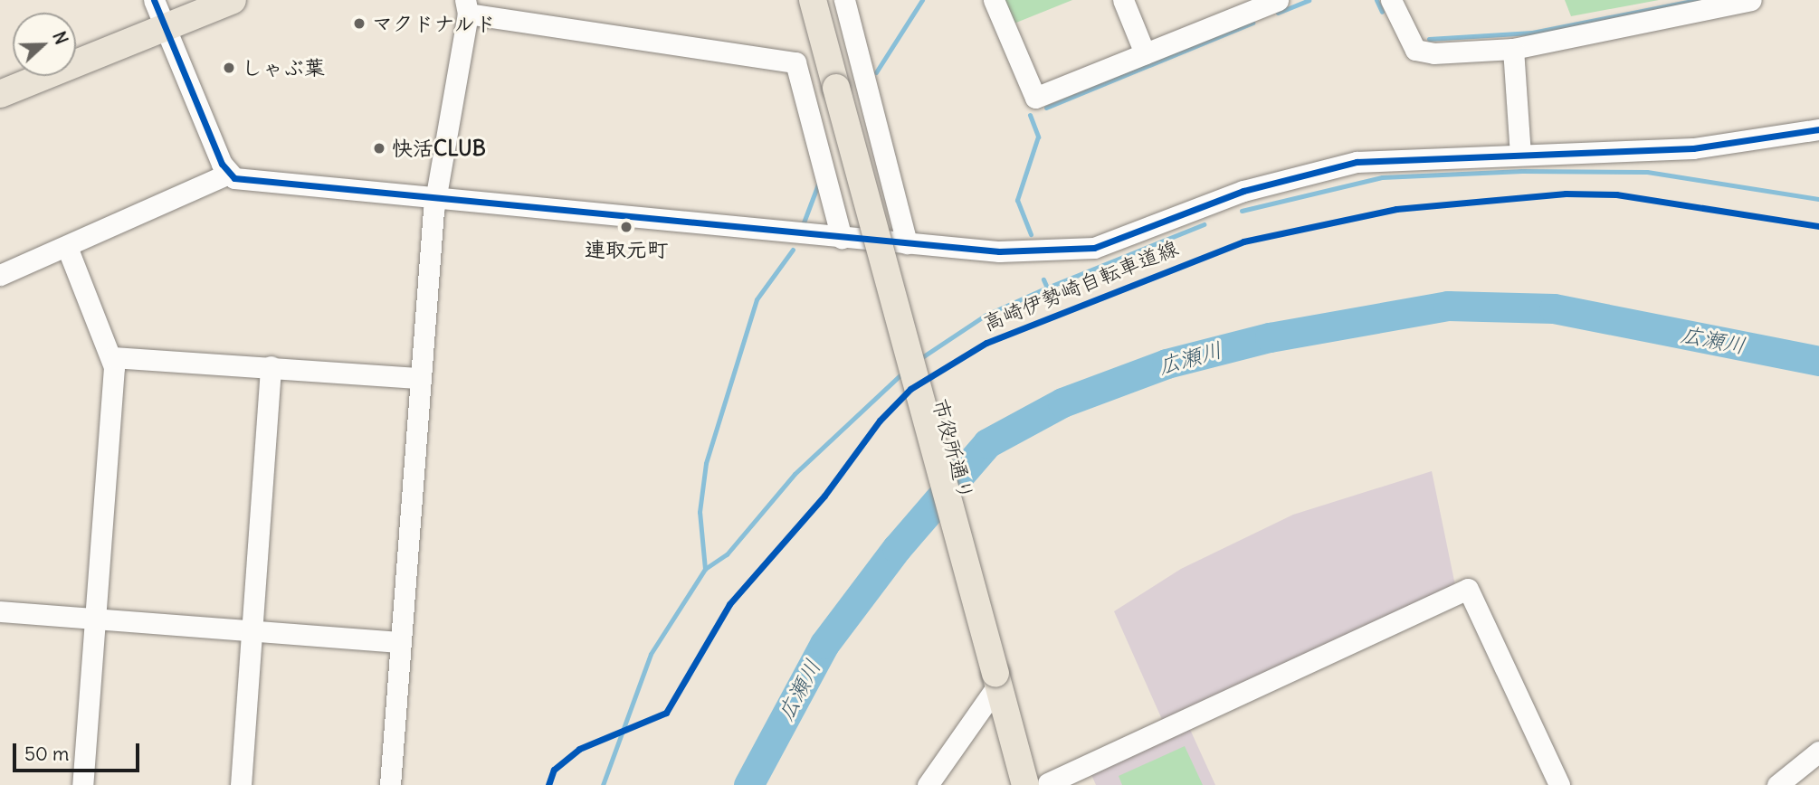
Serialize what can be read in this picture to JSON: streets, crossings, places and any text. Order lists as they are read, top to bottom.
{
  "streets": {
    "main road": ["市役所通り"],
    "cycle path": ["高崎伊勢崎自転車道線"]
  },
  "water": ["広瀬川"],
  "places": [
    "マクドナルド",
    "しゃぶ葉",
    "快活CLUB",
    "連取元町"
  ],
  "scale_bar": "50 m",
  "north": "right"
}
